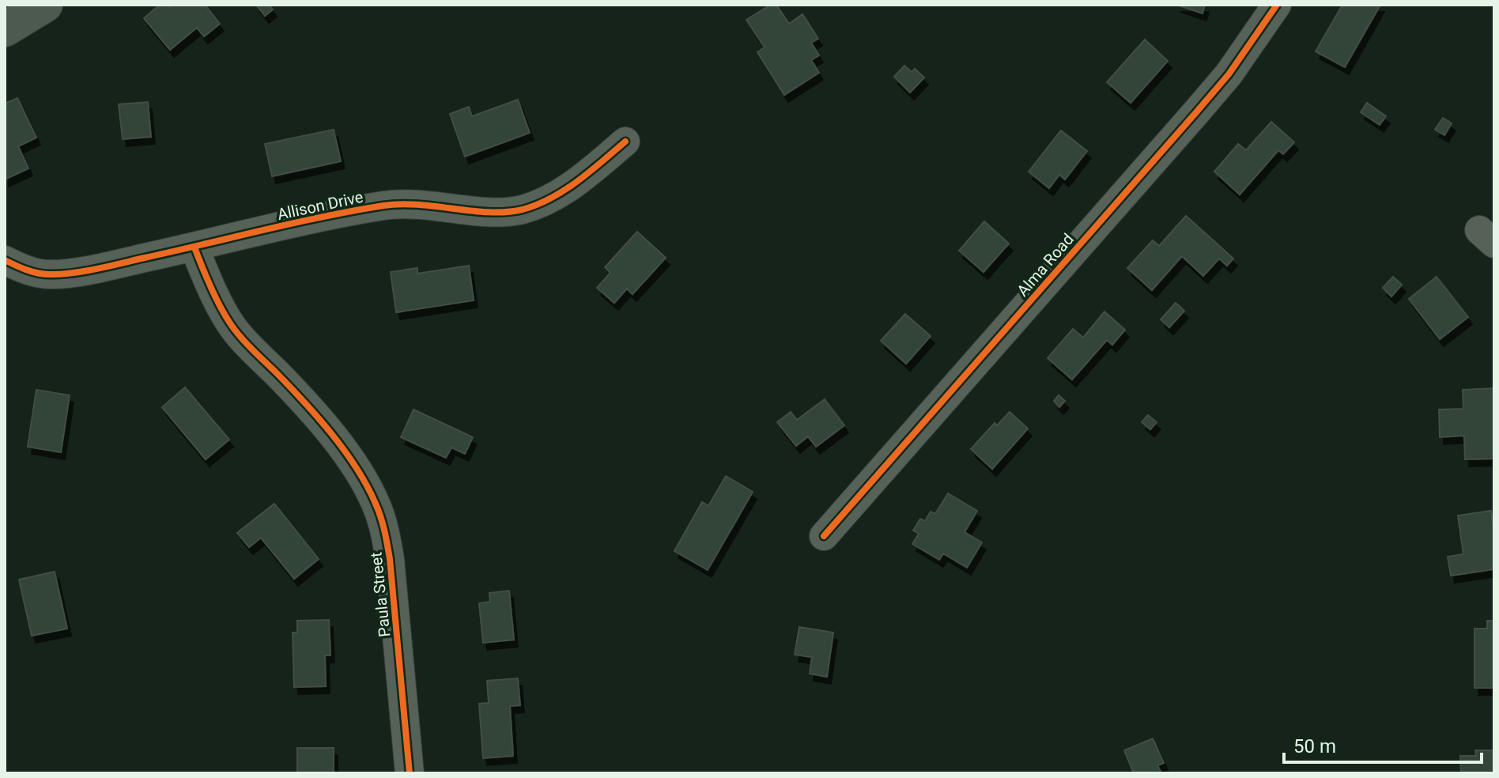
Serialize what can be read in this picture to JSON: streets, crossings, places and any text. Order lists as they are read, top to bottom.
{
  "streets": {
    "street": ["Allison Drive", "Alma Road", "Paula Street"]
  },
  "crossings": [
    ["Allison Drive", "Paula Street"]
  ],
  "scale_bar": "50 m"
}
